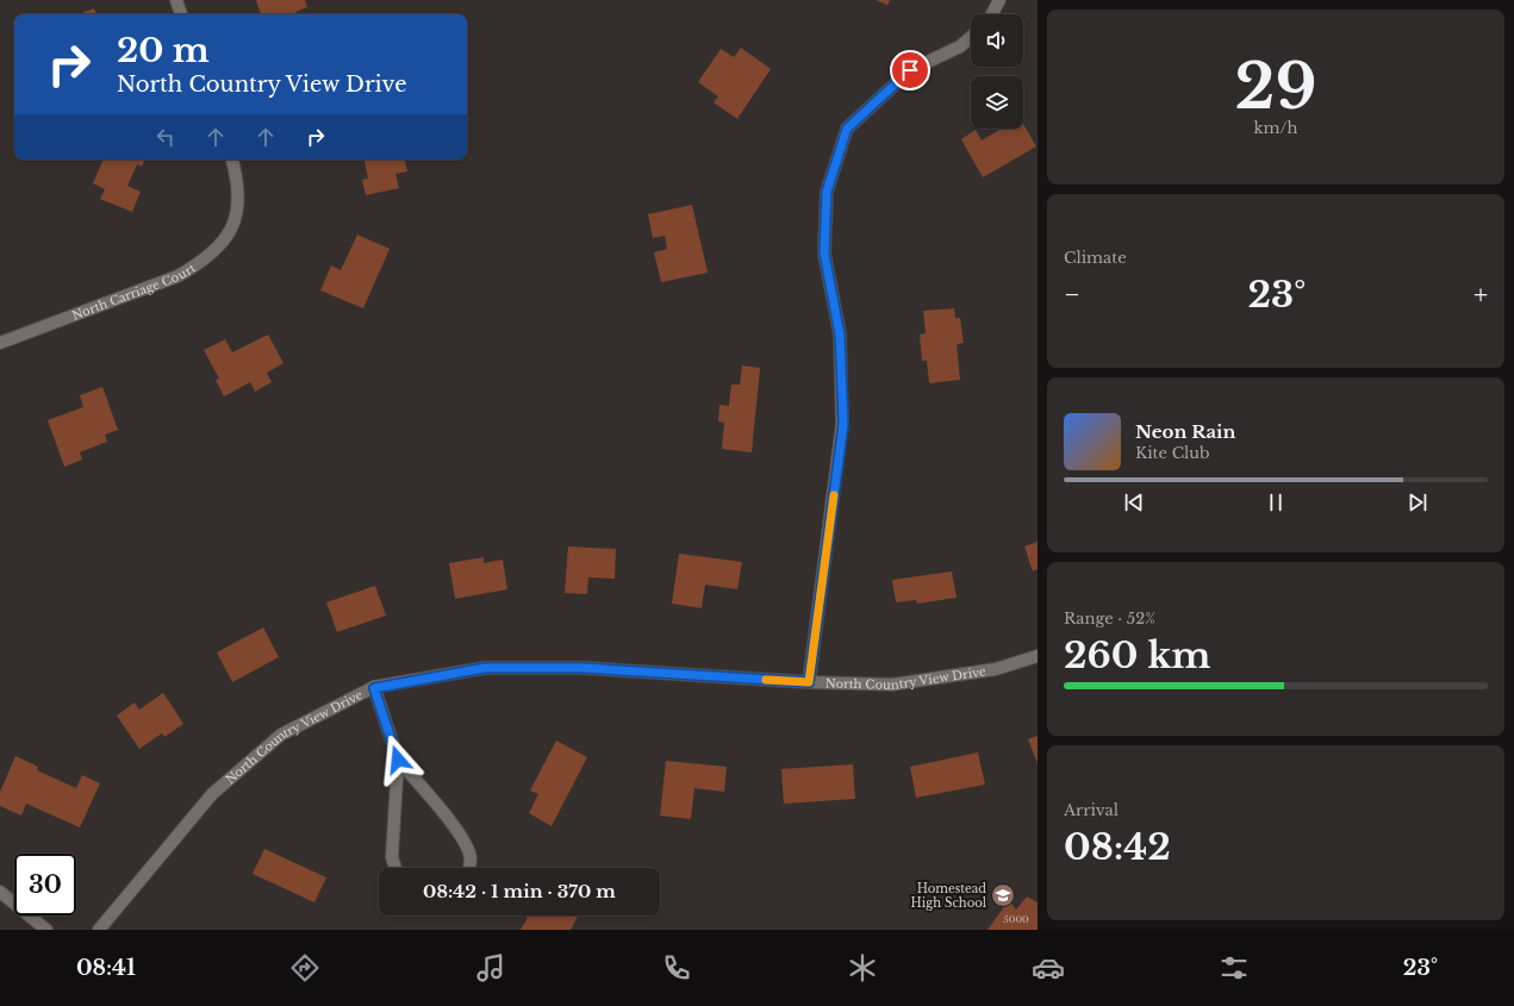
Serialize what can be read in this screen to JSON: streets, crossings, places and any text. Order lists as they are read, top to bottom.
{
  "streets": {
    "street": ["North Carriage Court", "North Country View Drive"]
  },
  "places": {
    "school or university": ["Homestead High School"]
  },
  "house_numbers": ["5000"],
  "page": {
    "tile": [
      ["29", "km/h"],
      "Climate",
      ["Range · 52%", "260 km"],
      ["Arrival", "08:42"]
    ],
    "turn": ["20 m", "North Country View Drive"],
    "heat": ["−", "23°", "+"],
    "song": ["Neon Rain", "Kite Club"],
    "limit": "30",
    "trip": "08:42 · 1 min · 370 m",
    "tabs": ["08:41", "23°"]
  }
}
